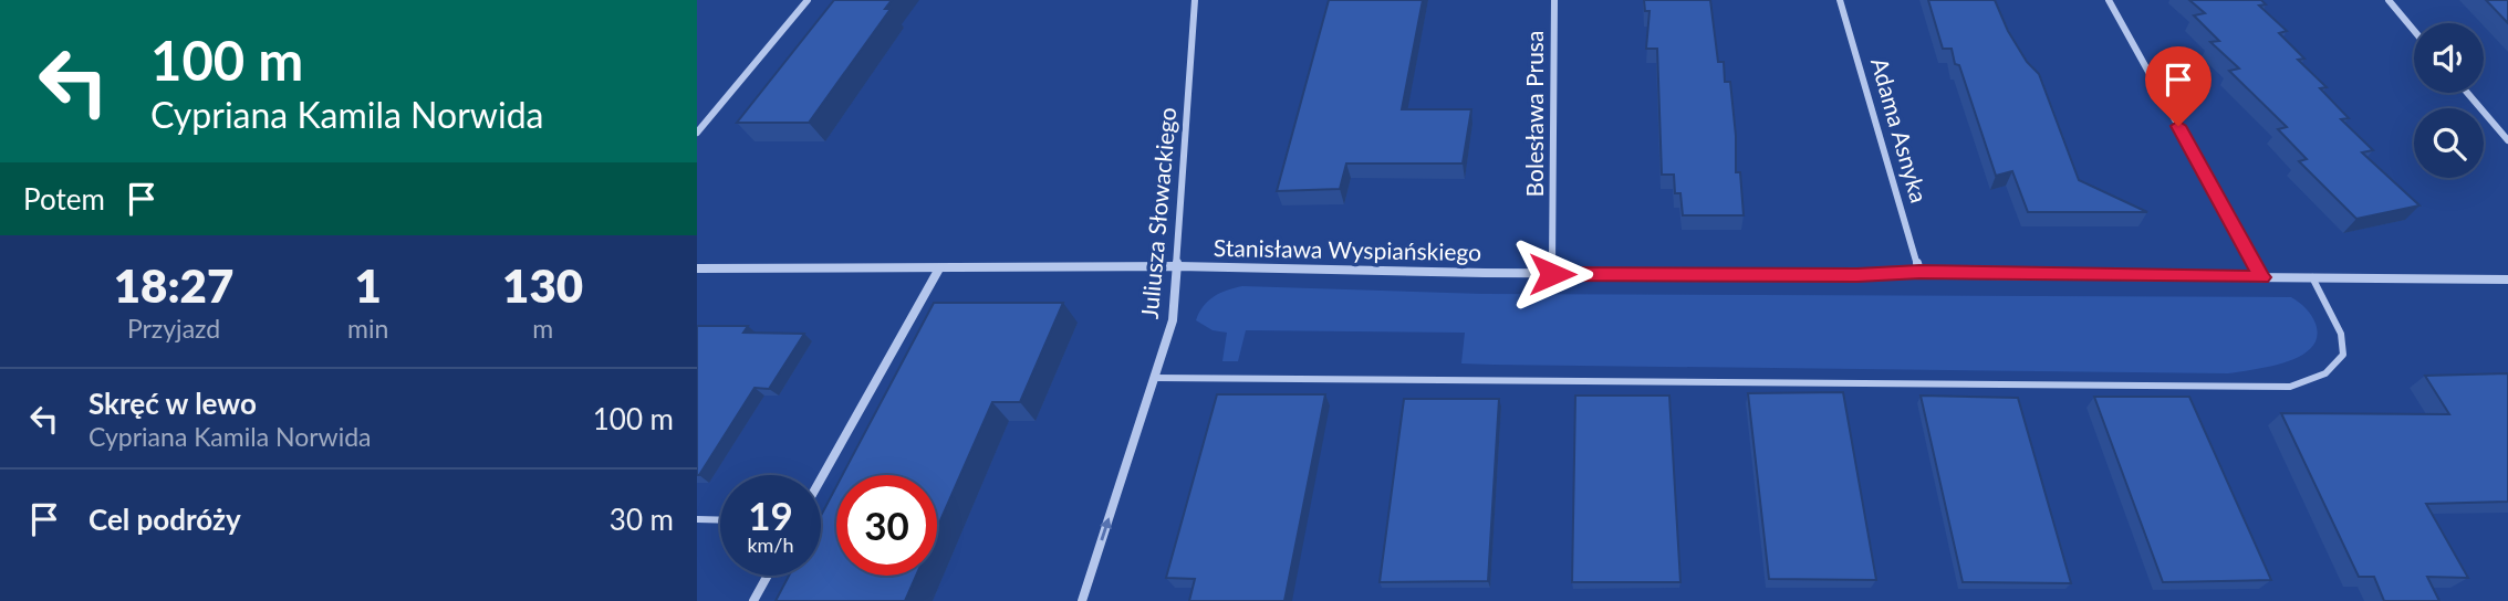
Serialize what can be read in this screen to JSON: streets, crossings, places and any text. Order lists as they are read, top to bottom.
{
  "streets": {
    "street": [
      "Bolesława Prusa",
      "Adama Asnyka",
      "Juliusza Słowackiego",
      "Stanisława Wyspiańskiego"
    ]
  },
  "crossings": [
    ["Bolesława Prusa", "Stanisława Wyspiańskiego"],
    ["Adama Asnyka", "Stanisława Wyspiańskiego"],
    ["Juliusza Słowackiego", "Stanisława Wyspiańskiego"]
  ],
  "one_way": ["Juliusza Słowackiego"],
  "page": {
    "turn": ["100 m", "Cypriana Kamila Norwida"],
    "then": "Potem",
    "eta": [
      "18:27",
      "Przyjazd",
      "1",
      "min",
      "130",
      "m"
    ],
    "list": [
      {
        "name": "Skręć w lewo",
        "note": "Cypriana Kamila Norwida",
        "value": "100 m"
      },
      {
        "name": "Cel podróży",
        "value": "30 m"
      }
    ],
    "speed": "19 km/h",
    "limit": "30"
  }
}
